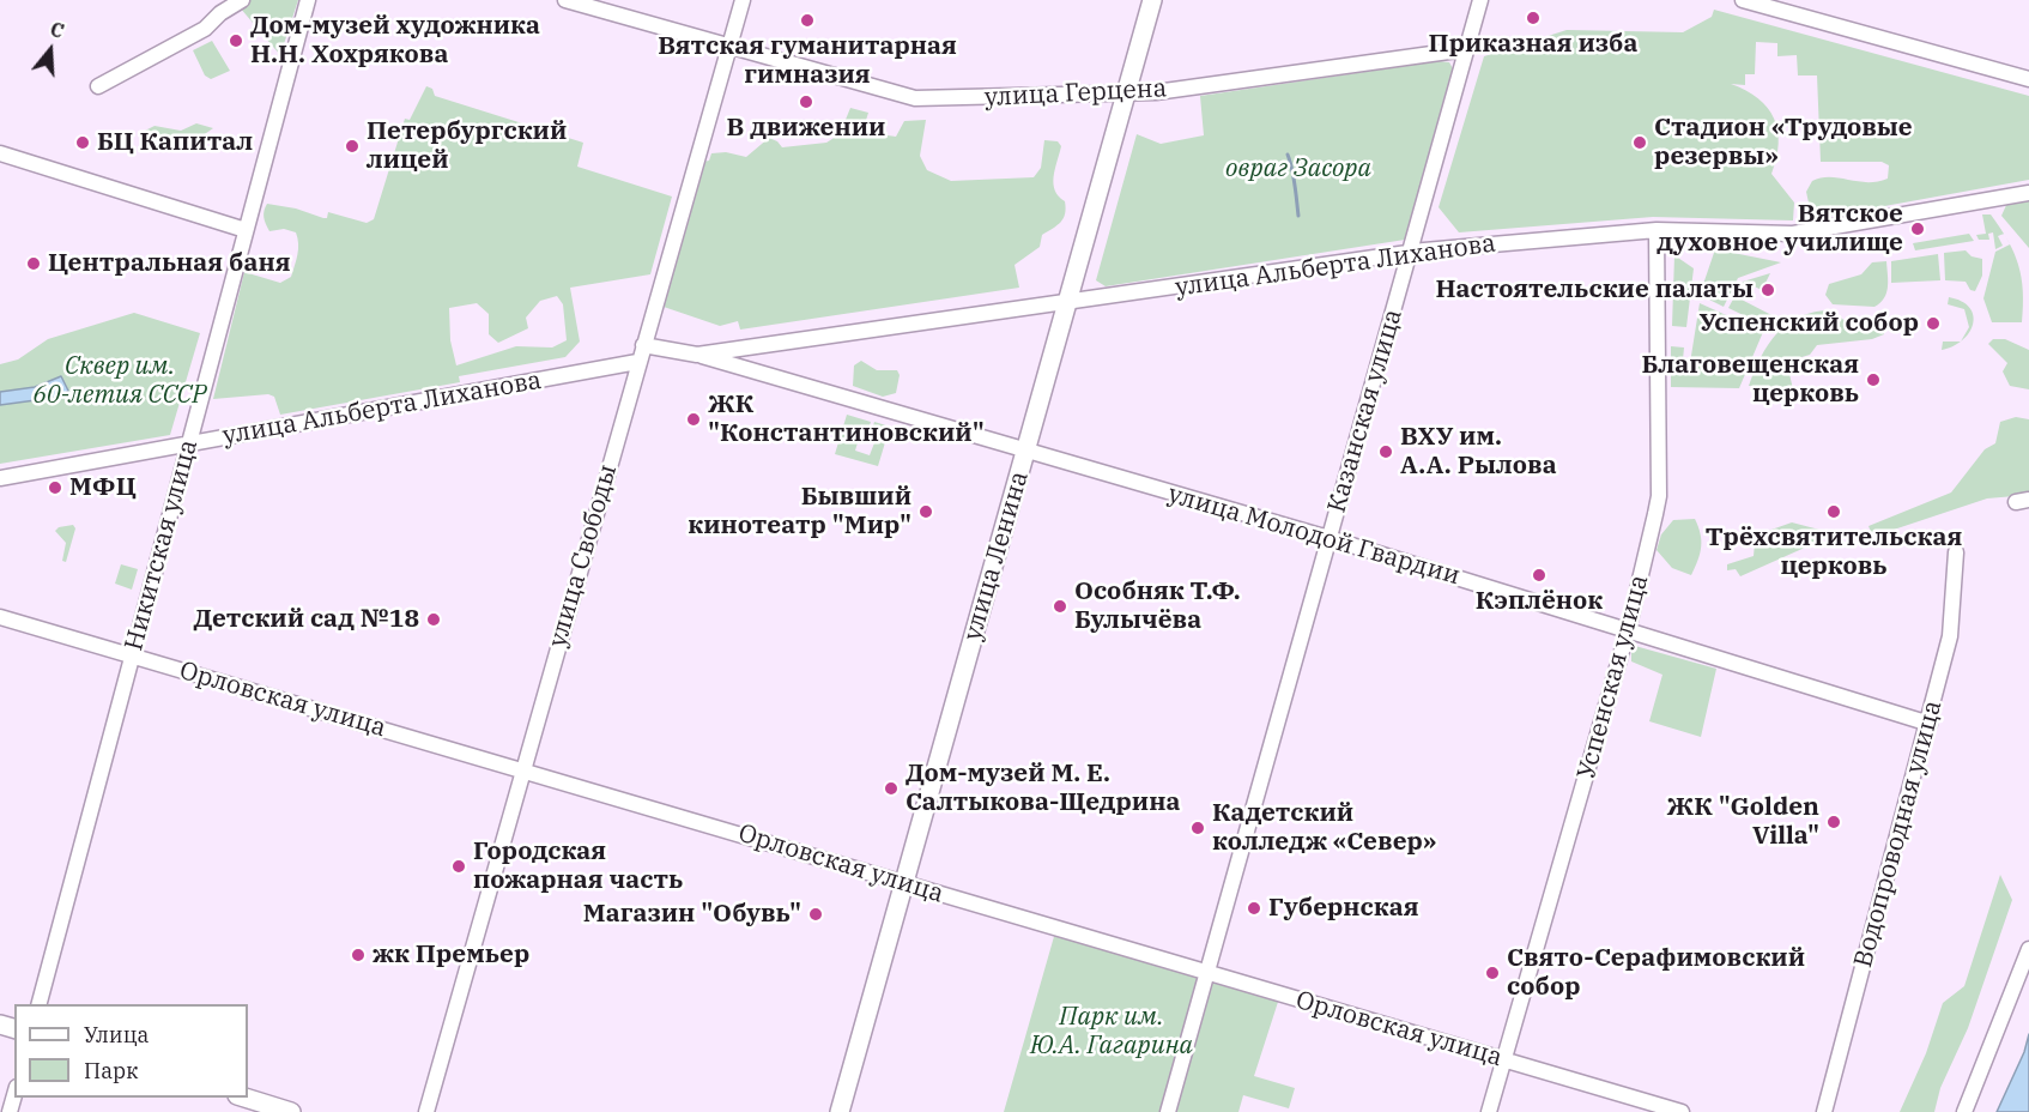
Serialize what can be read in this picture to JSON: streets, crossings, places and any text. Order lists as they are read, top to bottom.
{
  "streets": {
    "main road": ["улица Ленина"],
    "street": [
      "улица Герцена",
      "улица Альберта Лиханова",
      "Казанская улица",
      "улица Молодой Гвардии",
      "Никитская улица",
      "улица Свободы",
      "Успенская улица",
      "Орловская улица",
      "Водопроводная улица"
    ]
  },
  "crossings": [
    ["улица Герцена", "Казанская улица"],
    ["улица Герцена", "улица Свободы"],
    ["улица Герцена", "улица Ленина"],
    ["улица Альберта Лиханова", "Казанская улица"],
    ["улица Альберта Лиханова", "улица Молодой Гвардии"],
    ["улица Альберта Лиханова", "Никитская улица"],
    ["улица Альберта Лиханова", "улица Свободы"],
    ["улица Альберта Лиханова", "улица Ленина"],
    ["улица Альберта Лиханова", "Успенская улица"],
    ["Казанская улица", "улица Молодой Гвардии"],
    ["Казанская улица", "Орловская улица"],
    ["улица Молодой Гвардии", "улица Ленина"],
    ["улица Молодой Гвардии", "Успенская улица"],
    ["улица Молодой Гвардии", "Водопроводная улица"],
    ["Никитская улица", "Орловская улица"],
    ["улица Свободы", "Орловская улица"],
    ["улица Ленина", "Орловская улица"],
    ["Успенская улица", "Орловская улица"]
  ],
  "parks": ["овраг Засора", "Сквер им. 60-летия СССР", "Парк им. Ю.А. Гагарина"],
  "places": [
    "Приказная изба",
    "Вятская гуманитарная гимназия",
    "Дом-музей художника Н.Н. Хохрякова",
    "В движении",
    "БЦ Капитал",
    "Стадион «Трудовые резервы»",
    "Петербургский лицей",
    "Вятское духовное училище",
    "Центральная баня",
    "Настоятельские палаты",
    "Успенский собор",
    "Благовещенская церковь",
    "ЖК \"Константиновский\"",
    "ВХУ им. А.А. Рылова",
    "МФЦ",
    "Бывший кинотеатр \"Мир\"",
    "Трёхсвятительская церковь",
    "Кэплёнок",
    "Особняк Т.Ф. Булычёва",
    "Детский сад №18",
    "Дом-музей М. Е. Салтыкова-Щедрина",
    "ЖК \"Golden Villa\"",
    "Кадетский колледж «Север»",
    "Городская пожарная часть",
    "Губернская",
    "Магазин \"Обувь\"",
    "жк Премьер",
    "Свято-Серафимовский собор"
  ],
  "legend": ["Улица", "Парк"],
  "north": "top"
}
